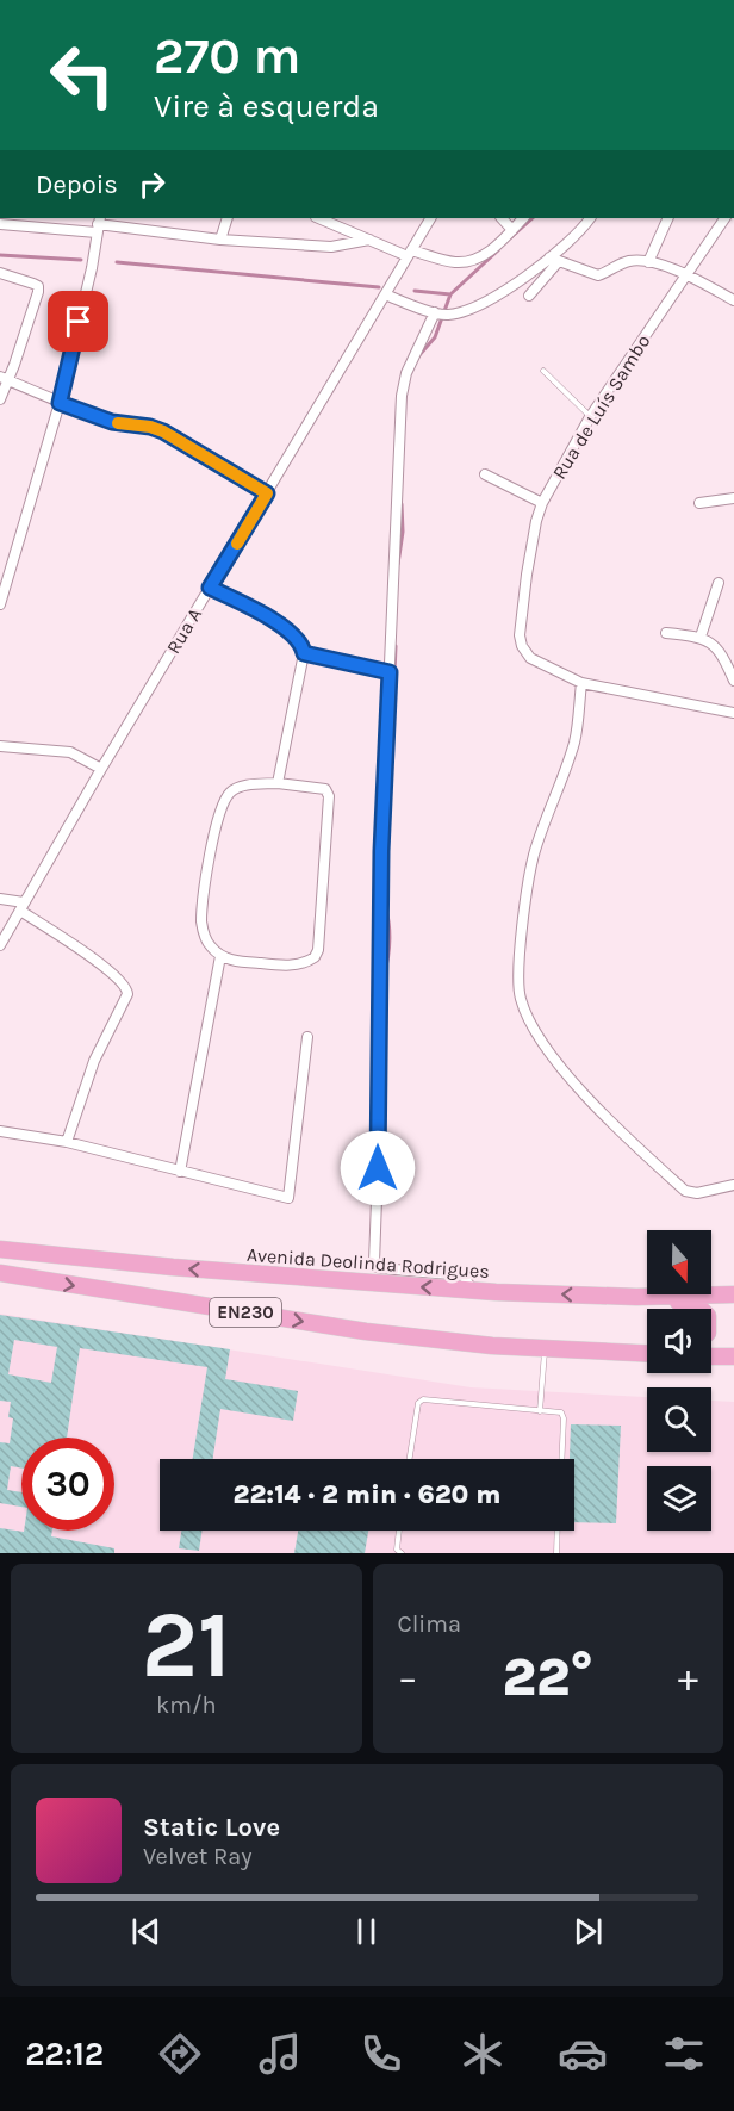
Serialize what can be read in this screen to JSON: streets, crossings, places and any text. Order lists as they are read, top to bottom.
{
  "streets": {
    "highway": ["Avenida Deolinda Rodrigues", "EN230"],
    "street": ["Rua de Luís Sambo", "Rua A"]
  },
  "north": "bottom",
  "page": {
    "turn": ["270 m", "Vire à esquerda"],
    "then": "Depois",
    "limit": "30",
    "trip": "22:14 · 2 min · 620 m",
    "tile": [
      ["21", "km/h"],
      "Clima"
    ],
    "heat": ["−", "22°", "+"],
    "song": ["Static Love", "Velvet Ray"],
    "tabs": "22:12"
  }
}
